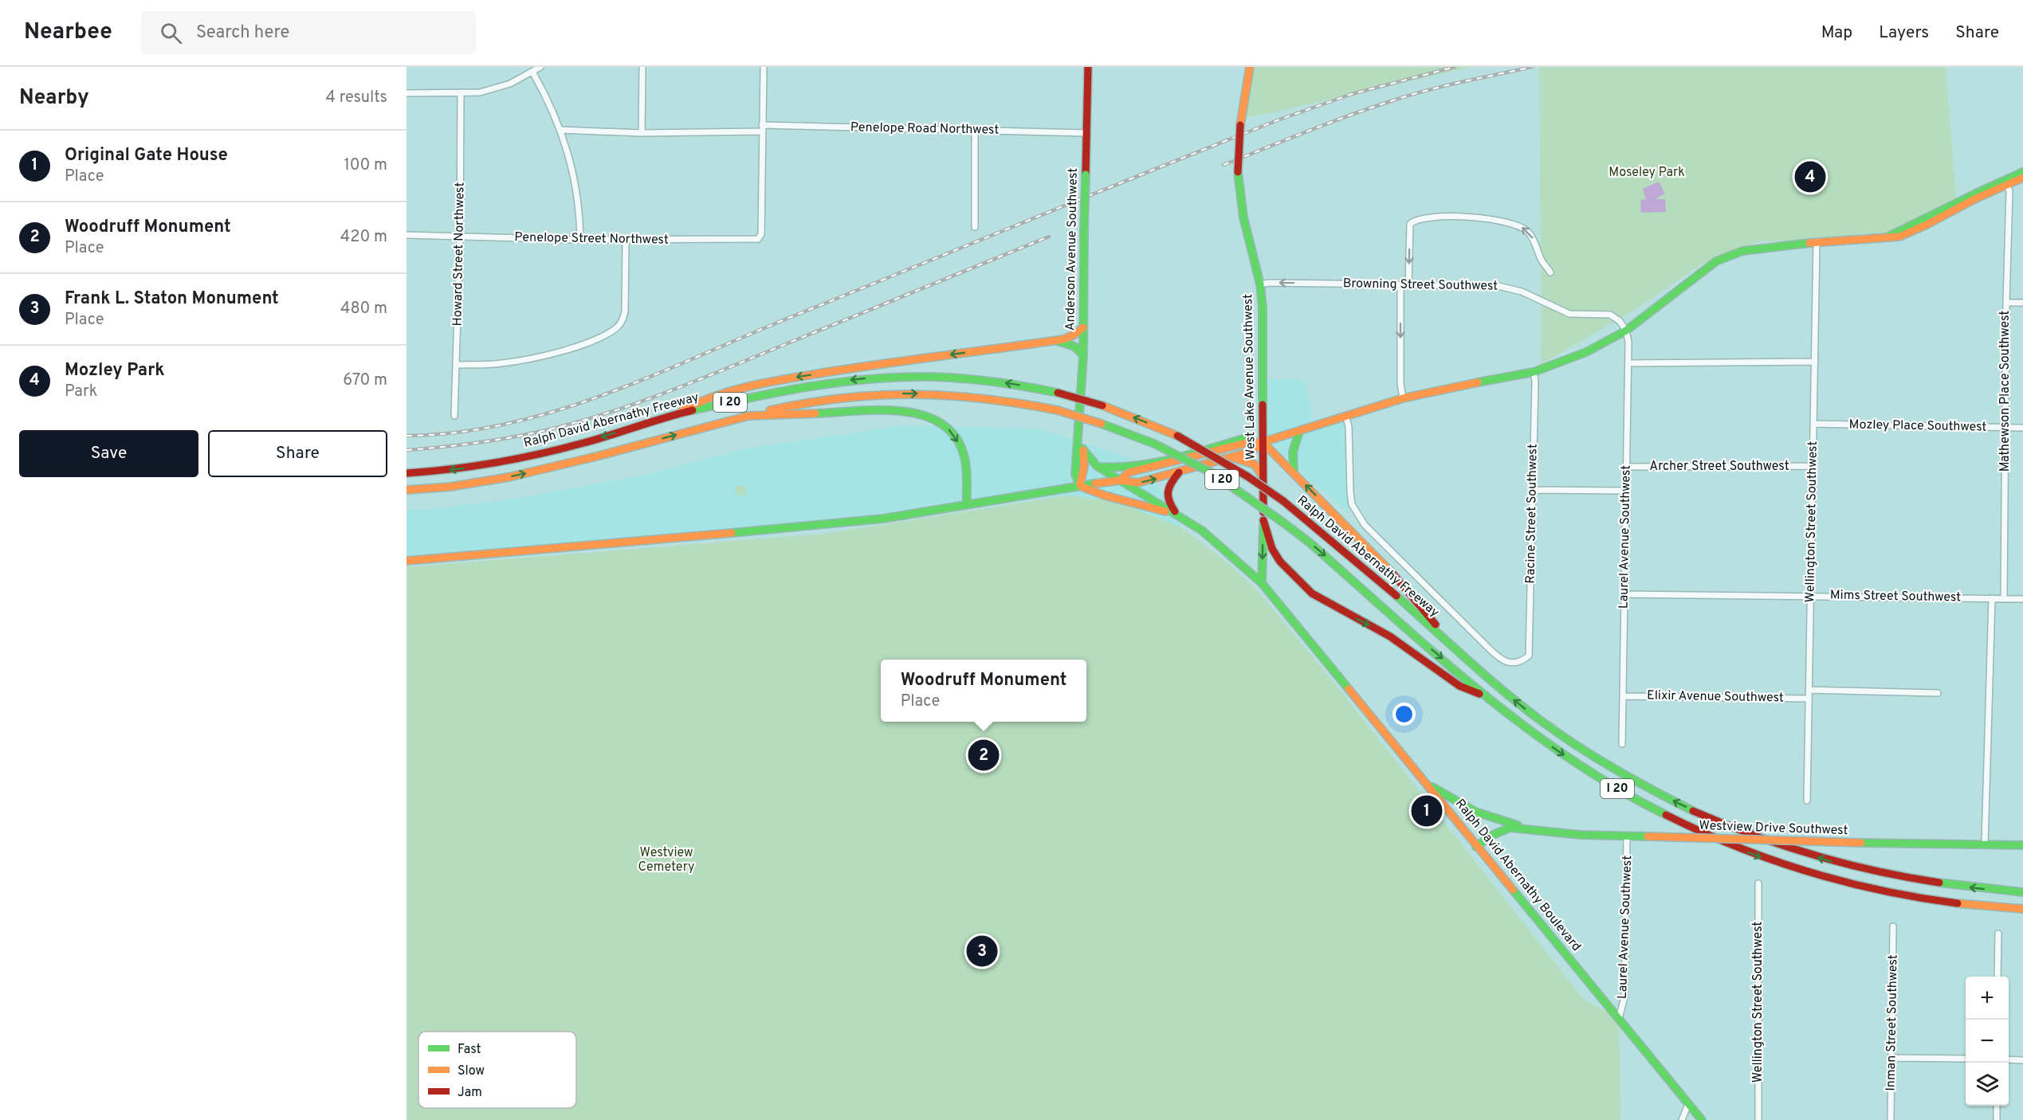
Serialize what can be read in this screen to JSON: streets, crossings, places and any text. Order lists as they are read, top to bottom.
{
  "streets": {
    "main road": [
      "Anderson Avenue Southwest",
      "West Lake Avenue Southwest",
      "I 20",
      "Ralph David Abernathy Freeway",
      "Westview Drive Southwest",
      "Ralph David Abernathy Boulevard"
    ],
    "street": [
      "Penelope Road Northwest",
      "Penelope Street Northwest",
      "Howard Street Northwest",
      "Browning Street Southwest",
      "Mathewson Place Southwest",
      "Mozley Place Southwest",
      "Archer Street Southwest",
      "Racine Street Southwest",
      "Wellington Street Southwest",
      "Laurel Avenue Southwest",
      "Mims Street Southwest",
      "Elixir Avenue Southwest",
      "Inman Street Southwest"
    ]
  },
  "crossings": [
    ["Penelope Road Northwest", "Penelope Street Northwest"],
    ["Penelope Road Northwest", "Anderson Avenue Southwest"],
    ["Penelope Street Northwest", "Howard Street Northwest"],
    ["Browning Street Southwest", "West Lake Avenue Southwest"],
    ["Browning Street Southwest", "Laurel Avenue Southwest"],
    ["West Lake Avenue Southwest", "Ralph David Abernathy Boulevard"],
    ["Mathewson Place Southwest", "Mozley Place Southwest"],
    ["Mathewson Place Southwest", "Mims Street Southwest"],
    ["I 20", "Ralph David Abernathy Freeway"],
    ["Mozley Place Southwest", "Wellington Street Southwest"],
    ["Archer Street Southwest", "Wellington Street Southwest"],
    ["Archer Street Southwest", "Laurel Avenue Southwest"],
    ["Wellington Street Southwest", "Mims Street Southwest"],
    ["Wellington Street Southwest", "Elixir Avenue Southwest"],
    ["Laurel Avenue Southwest", "Mims Street Southwest"],
    ["Laurel Avenue Southwest", "Elixir Avenue Southwest"],
    ["Laurel Avenue Southwest", "Westview Drive Southwest"],
    ["Laurel Avenue Southwest", "Ralph David Abernathy Boulevard"],
    ["Westview Drive Southwest", "Ralph David Abernathy Boulevard"]
  ],
  "one_way": ["Browning Street Southwest"],
  "parks": ["Moseley Park", "Westview Cemetery"],
  "legend": ["Fast", "Slow", "Jam"],
  "page": {
    "header": "Nearbee",
    "search": "Search here",
    "nav": ["Map", "Layers", "Share"],
    "heading": ["Nearby", "4 results"],
    "list": [
      {
        "mark": "1",
        "name": "Original Gate House",
        "note": "Place",
        "value": "100 m"
      },
      {
        "mark": "2",
        "name": "Woodruff Monument",
        "note": "Place",
        "value": "420 m"
      },
      {
        "mark": "3",
        "name": "Frank L. Staton Monument",
        "note": "Place",
        "value": "480 m"
      },
      {
        "mark": "4",
        "name": "Mozley Park",
        "note": "Park",
        "value": "670 m"
      }
    ],
    "pins": [
      "4",
      "2",
      "1",
      "3"
    ],
    "buttons": ["Save", "Share"],
    "popup": ["Woodruff Monument", "Place"],
    "map_buttons": ["+", "−"]
  }
}
